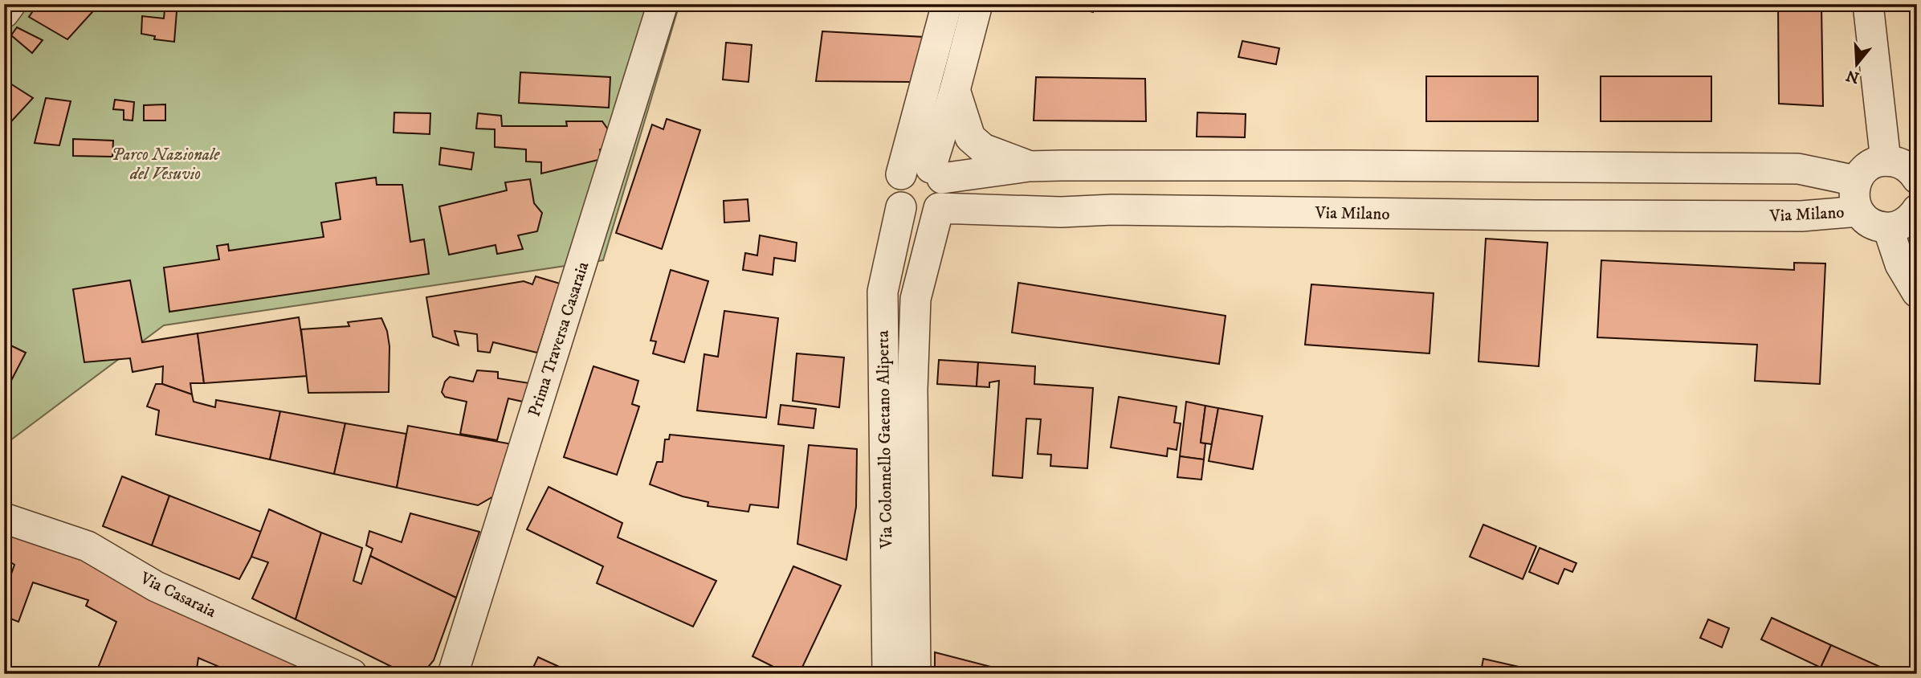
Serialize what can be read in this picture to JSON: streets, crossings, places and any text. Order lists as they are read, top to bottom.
{
  "streets": {
    "street": [
      "Via Milano",
      "Prima Traversa Casaraia",
      "Via Colonnello Gaetano Aliperta",
      "Via Casaraia"
    ]
  },
  "crossings": [
    ["Via Milano", "Via Colonnello Gaetano Aliperta"]
  ],
  "parks": ["Parco Nazionale del Vesuvio"],
  "north": "bottom"
}
